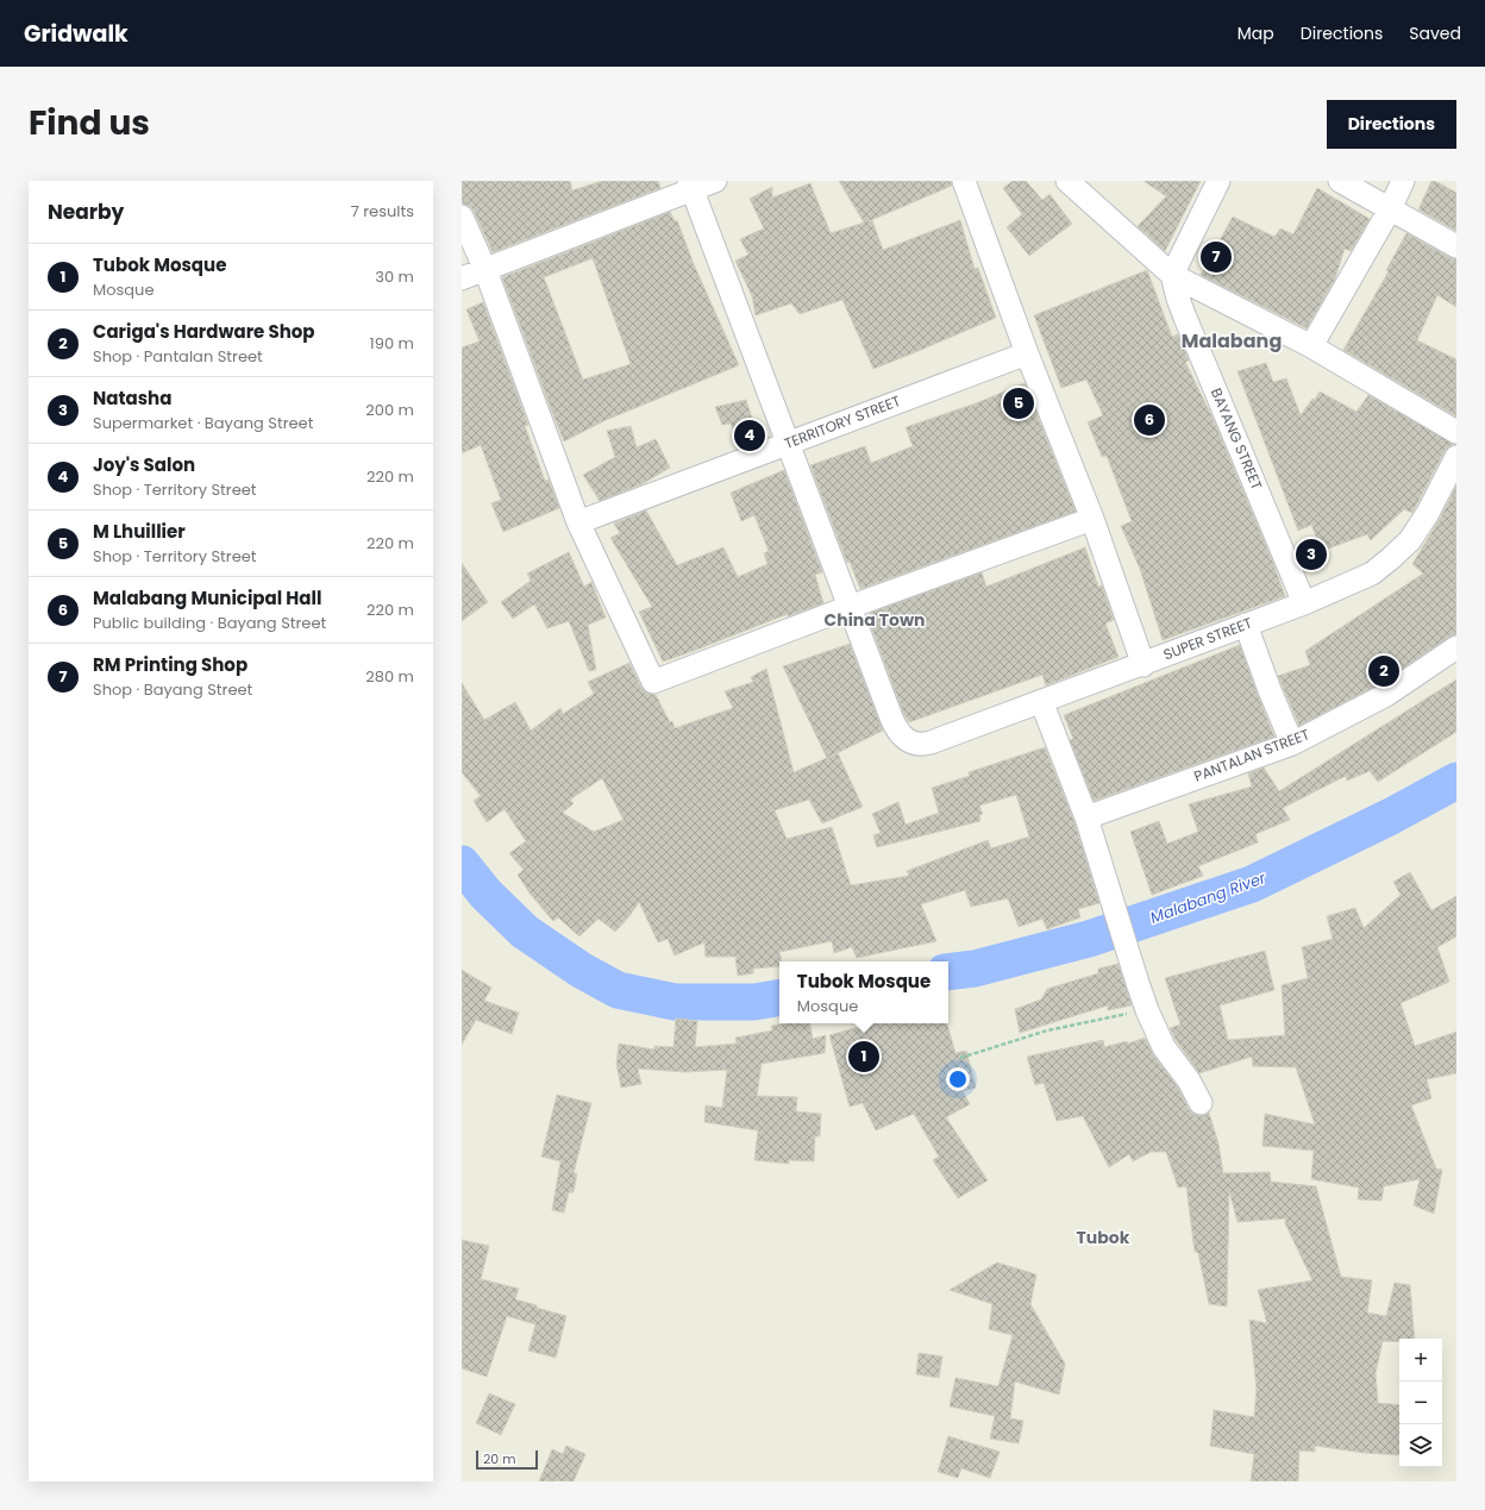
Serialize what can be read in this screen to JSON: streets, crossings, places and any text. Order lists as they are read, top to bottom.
{
  "streets": {
    "street": [
      "TERRITORY STREET",
      "BAYANG STREET",
      "SUPER STREET",
      "PANTALAN STREET"
    ]
  },
  "crossings": [
    ["BAYANG STREET", "SUPER STREET"]
  ],
  "districts": ["Malabang", "China Town", "Tubok"],
  "water": ["Malabang River"],
  "scale_bar": "20 m",
  "page": {
    "header": "Gridwalk",
    "nav": ["Map", "Directions", "Saved"],
    "title": "Find us",
    "buttons": "Directions",
    "heading": ["Nearby", "7 results"],
    "pins": [
      "7",
      "5",
      "6",
      "4",
      "3",
      "2",
      "1"
    ],
    "list": [
      {
        "mark": "1",
        "name": "Tubok Mosque",
        "note": "Mosque",
        "value": "30 m"
      },
      {
        "mark": "2",
        "name": "Cariga's Hardware Shop",
        "note": "Shop · Pantalan Street",
        "value": "190 m"
      },
      {
        "mark": "3",
        "name": "Natasha",
        "note": "Supermarket · Bayang Street",
        "value": "200 m"
      },
      {
        "mark": "4",
        "name": "Joy's Salon",
        "note": "Shop · Territory Street",
        "value": "220 m"
      },
      {
        "mark": "5",
        "name": "M Lhuillier",
        "note": "Shop · Territory Street",
        "value": "220 m"
      },
      {
        "mark": "6",
        "name": "Malabang Municipal Hall",
        "note": "Public building · Bayang Street",
        "value": "220 m"
      },
      {
        "mark": "7",
        "name": "RM Printing Shop",
        "note": "Shop · Bayang Street",
        "value": "280 m"
      }
    ],
    "popup": ["Tubok Mosque", "Mosque"],
    "map_buttons": ["+", "−"],
    "scale": "20 m"
  }
}
